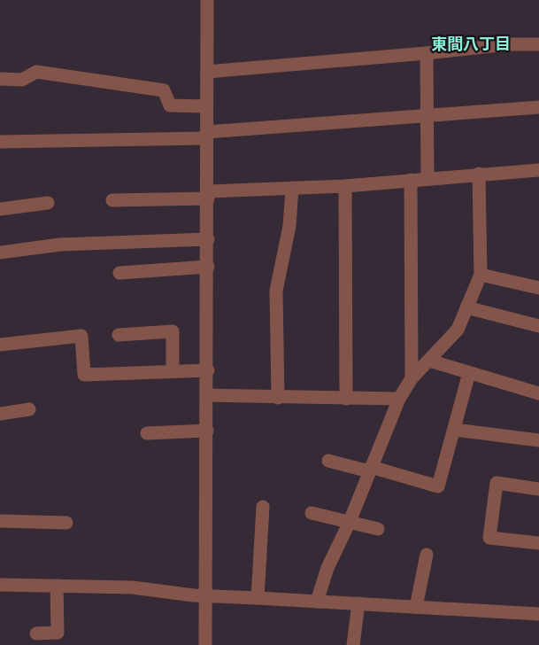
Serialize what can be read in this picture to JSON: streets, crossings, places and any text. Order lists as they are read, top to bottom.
{
  "districts": ["東間八丁目"]
}
